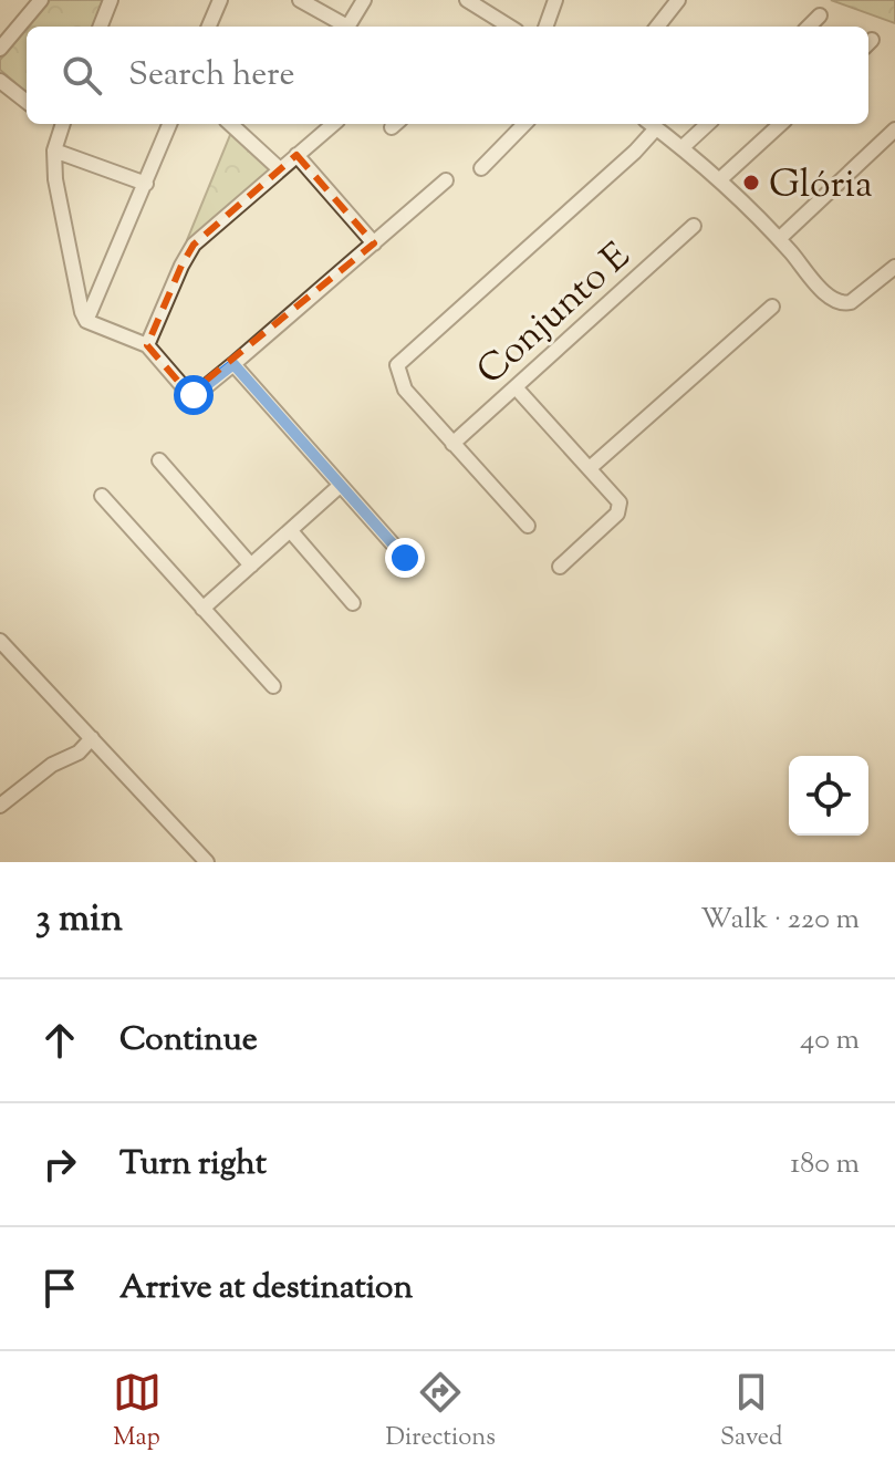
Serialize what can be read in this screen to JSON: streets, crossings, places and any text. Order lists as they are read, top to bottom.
{
  "streets": {
    "street": ["Conjunto E"]
  },
  "places": ["Glória"],
  "page": {
    "search": "Search here",
    "heading": ["3 min", "Walk · 220 m"],
    "list": [
      ["Continue", "40 m"],
      ["Turn right", "180 m"],
      "Arrive at destination"
    ],
    "nav": ["Map", "Directions", "Saved"]
  }
}
